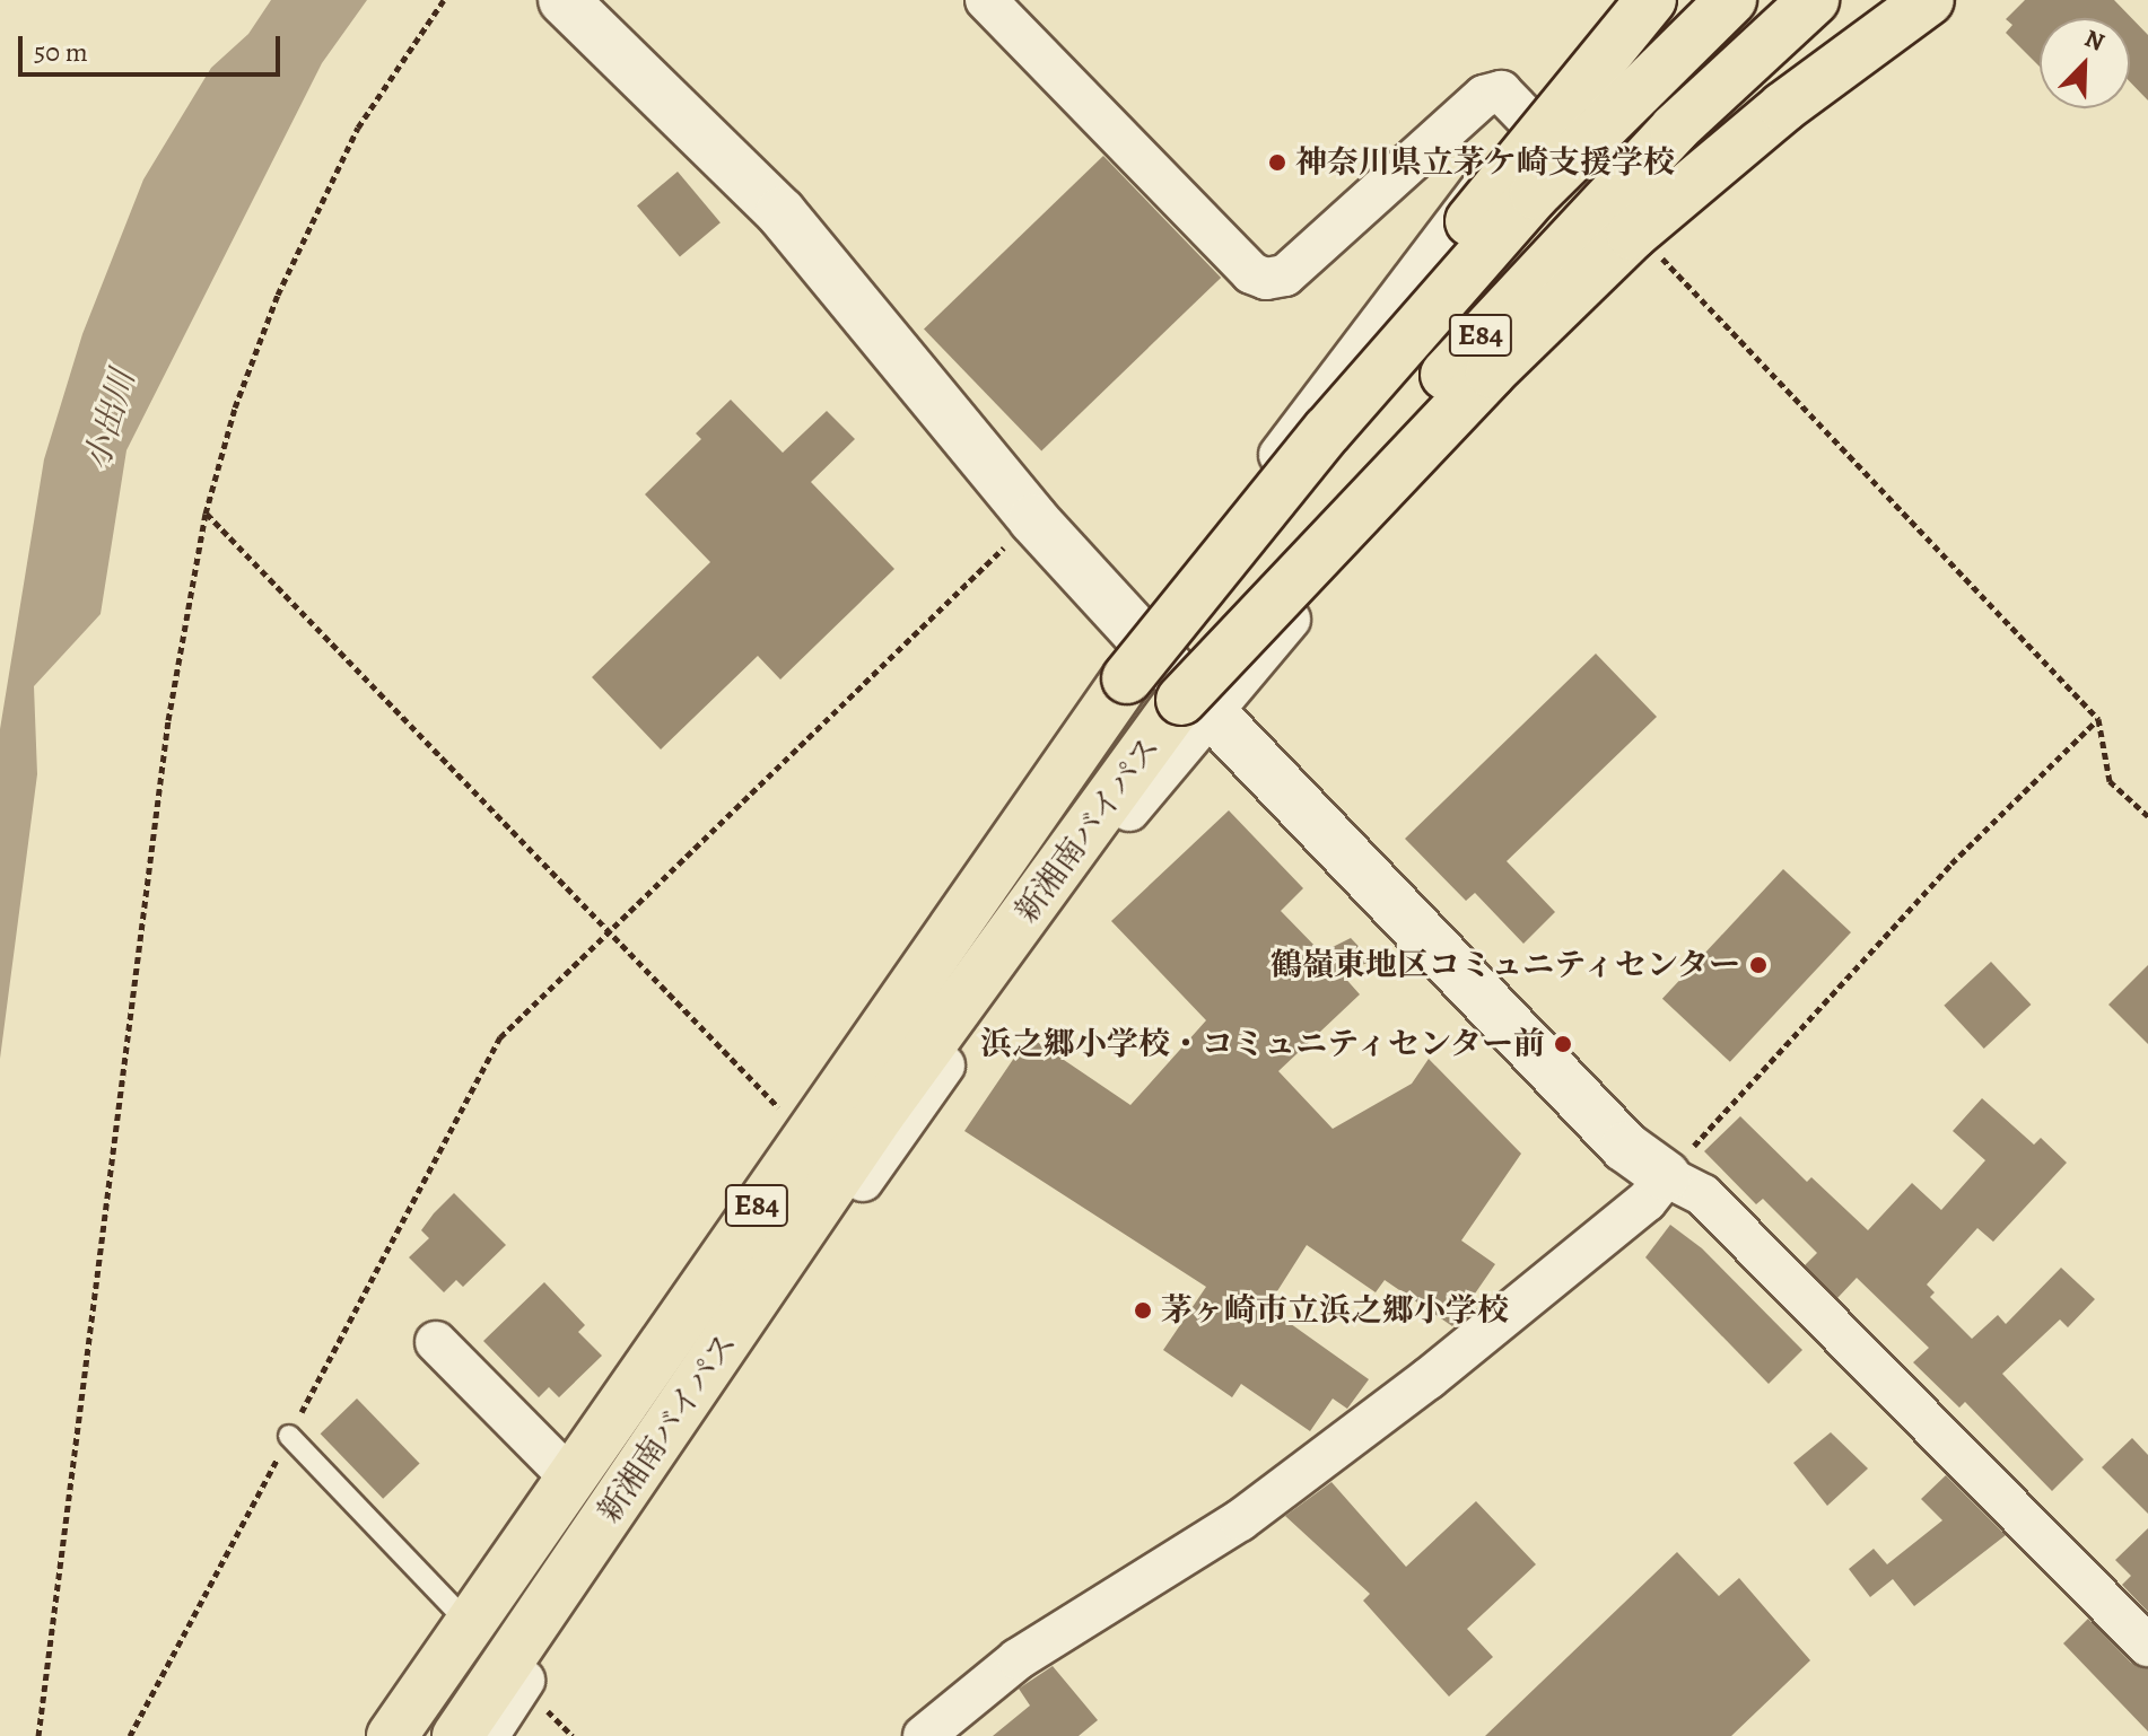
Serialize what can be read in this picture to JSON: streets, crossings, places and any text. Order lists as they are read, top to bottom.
{
  "streets": {
    "highway": ["E84", "新湘南バイパス"]
  },
  "crossings": [
    ["E84", "新湘南バイパス"]
  ],
  "water": ["小出川"],
  "places": [
    "神奈川県立茅ケ崎支援学校",
    "鶴嶺東地区コミュニティセンター",
    "浜之郷小学校・コミュニティセンター前",
    "茅ヶ崎市立浜之郷小学校"
  ],
  "scale_bar": "50 m",
  "north": "top right"
}
